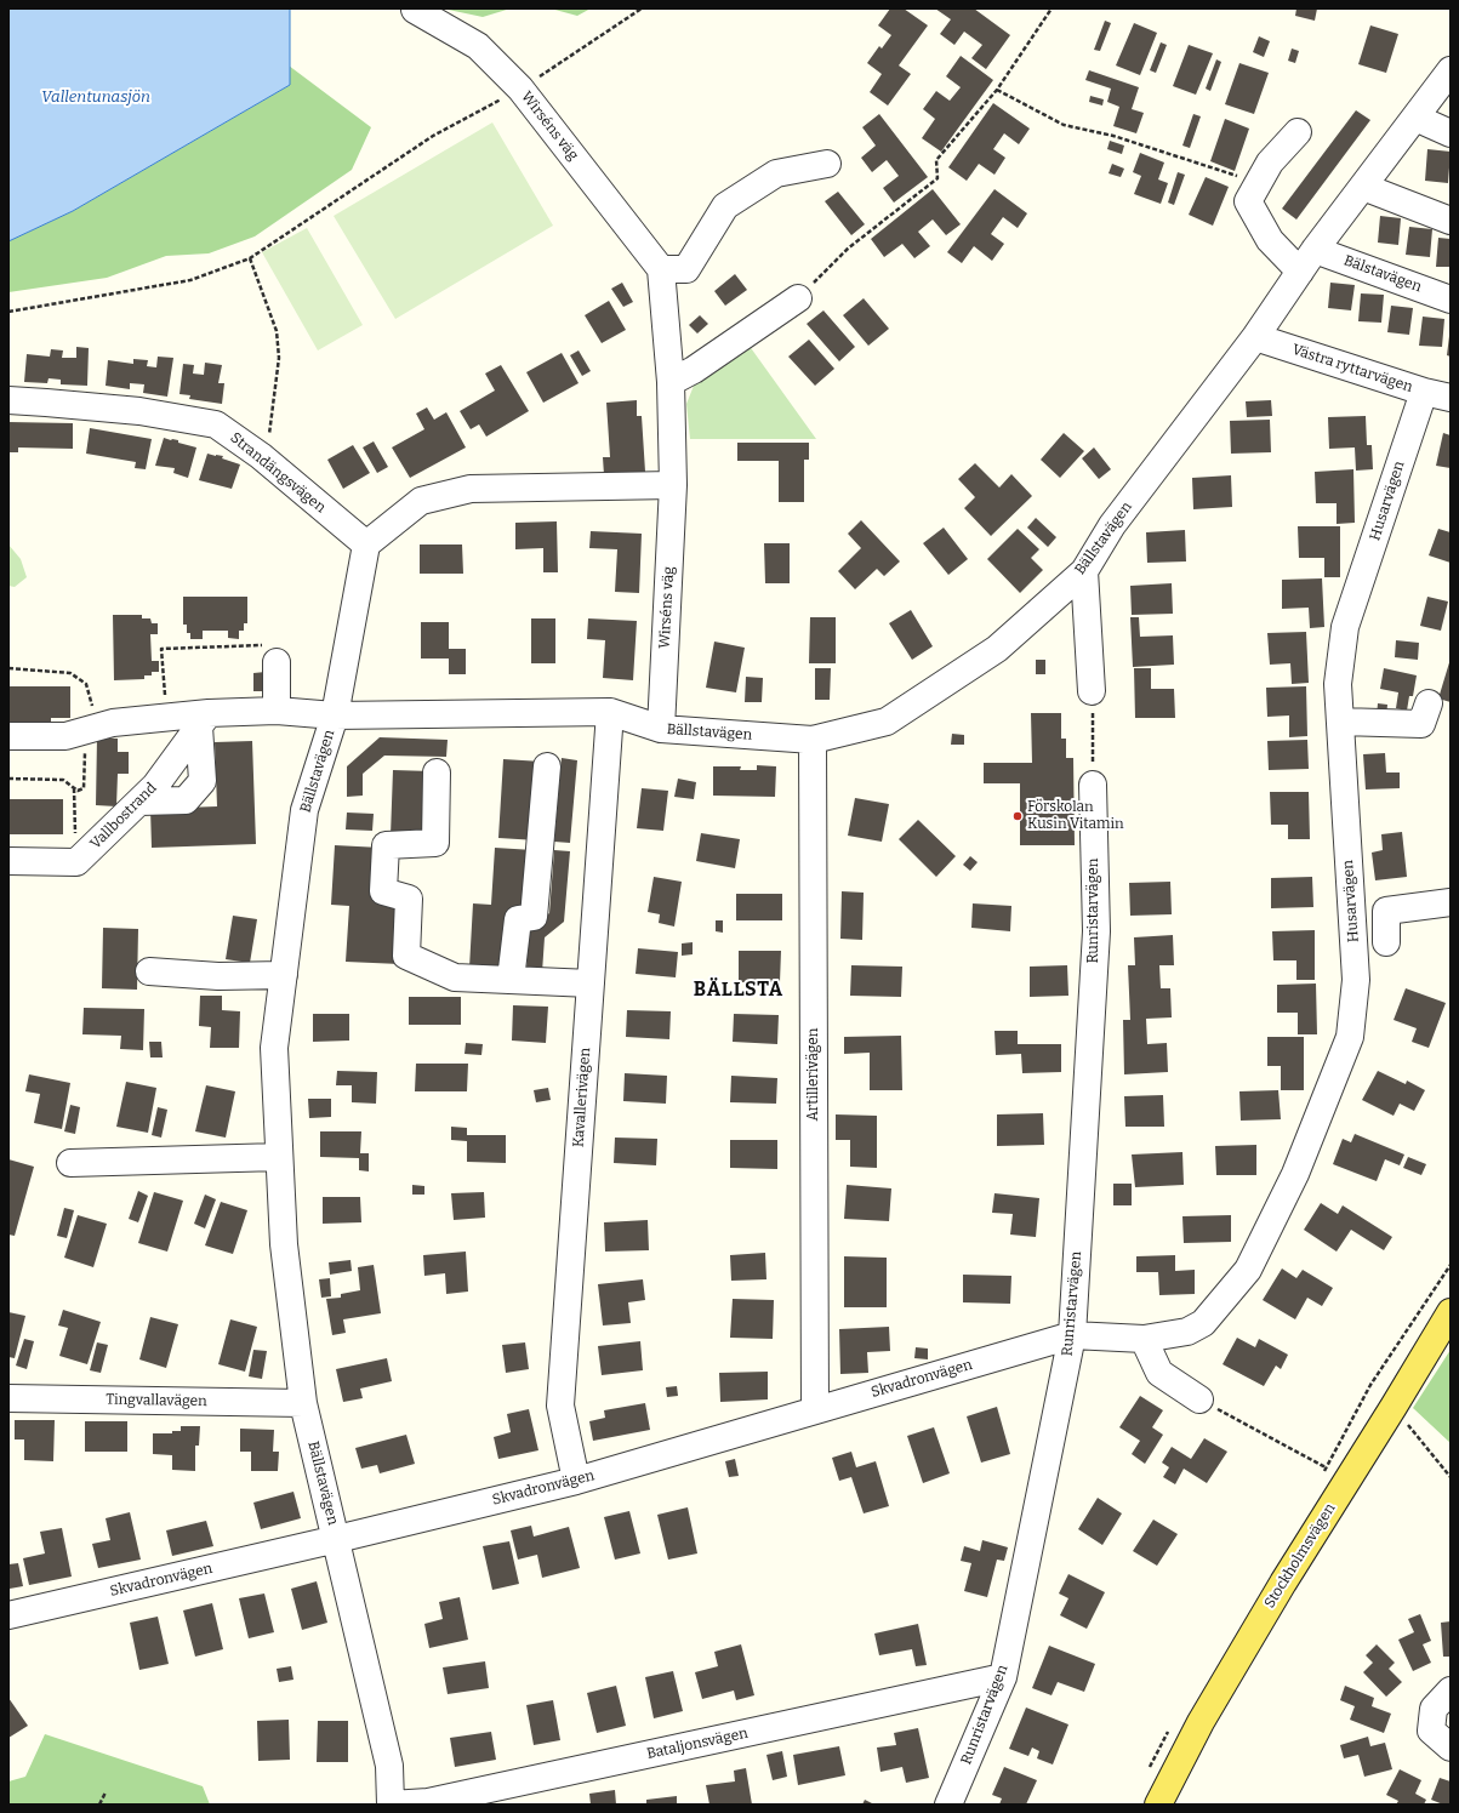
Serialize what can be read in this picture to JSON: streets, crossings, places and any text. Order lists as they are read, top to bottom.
{
  "streets": {
    "main road": ["Stockholmsvägen"],
    "street": [
      "Wirséns väg",
      "Bälstavägen",
      "Västra ryttarvägen",
      "Strandängsvägen",
      "Husarvägen",
      "Bällstavägen",
      "Vallbostrand",
      "Runristarvägen",
      "Artillerivägen",
      "Kavallerivägen",
      "Skvadronvägen",
      "Tingvallavägen",
      "Bataljonsvägen"
    ]
  },
  "crossings": [
    ["Wirséns väg", "Bällstavägen"],
    ["Bälstavägen", "Bällstavägen"],
    ["Västra ryttarvägen", "Husarvägen"],
    ["Västra ryttarvägen", "Bällstavägen"],
    ["Husarvägen", "Runristarvägen"],
    ["Husarvägen", "Skvadronvägen"],
    ["Bällstavägen", "Artillerivägen"],
    ["Bällstavägen", "Kavallerivägen"],
    ["Bällstavägen", "Skvadronvägen"],
    ["Bällstavägen", "Tingvallavägen"],
    ["Bällstavägen", "Bataljonsvägen"],
    ["Runristarvägen", "Skvadronvägen"],
    ["Runristarvägen", "Bataljonsvägen"],
    ["Artillerivägen", "Skvadronvägen"],
    ["Kavallerivägen", "Skvadronvägen"]
  ],
  "districts": ["BÄLLSTA"],
  "water": ["Vallentunasjön"],
  "places": ["Förskolan Kusin Vitamin"]
}
